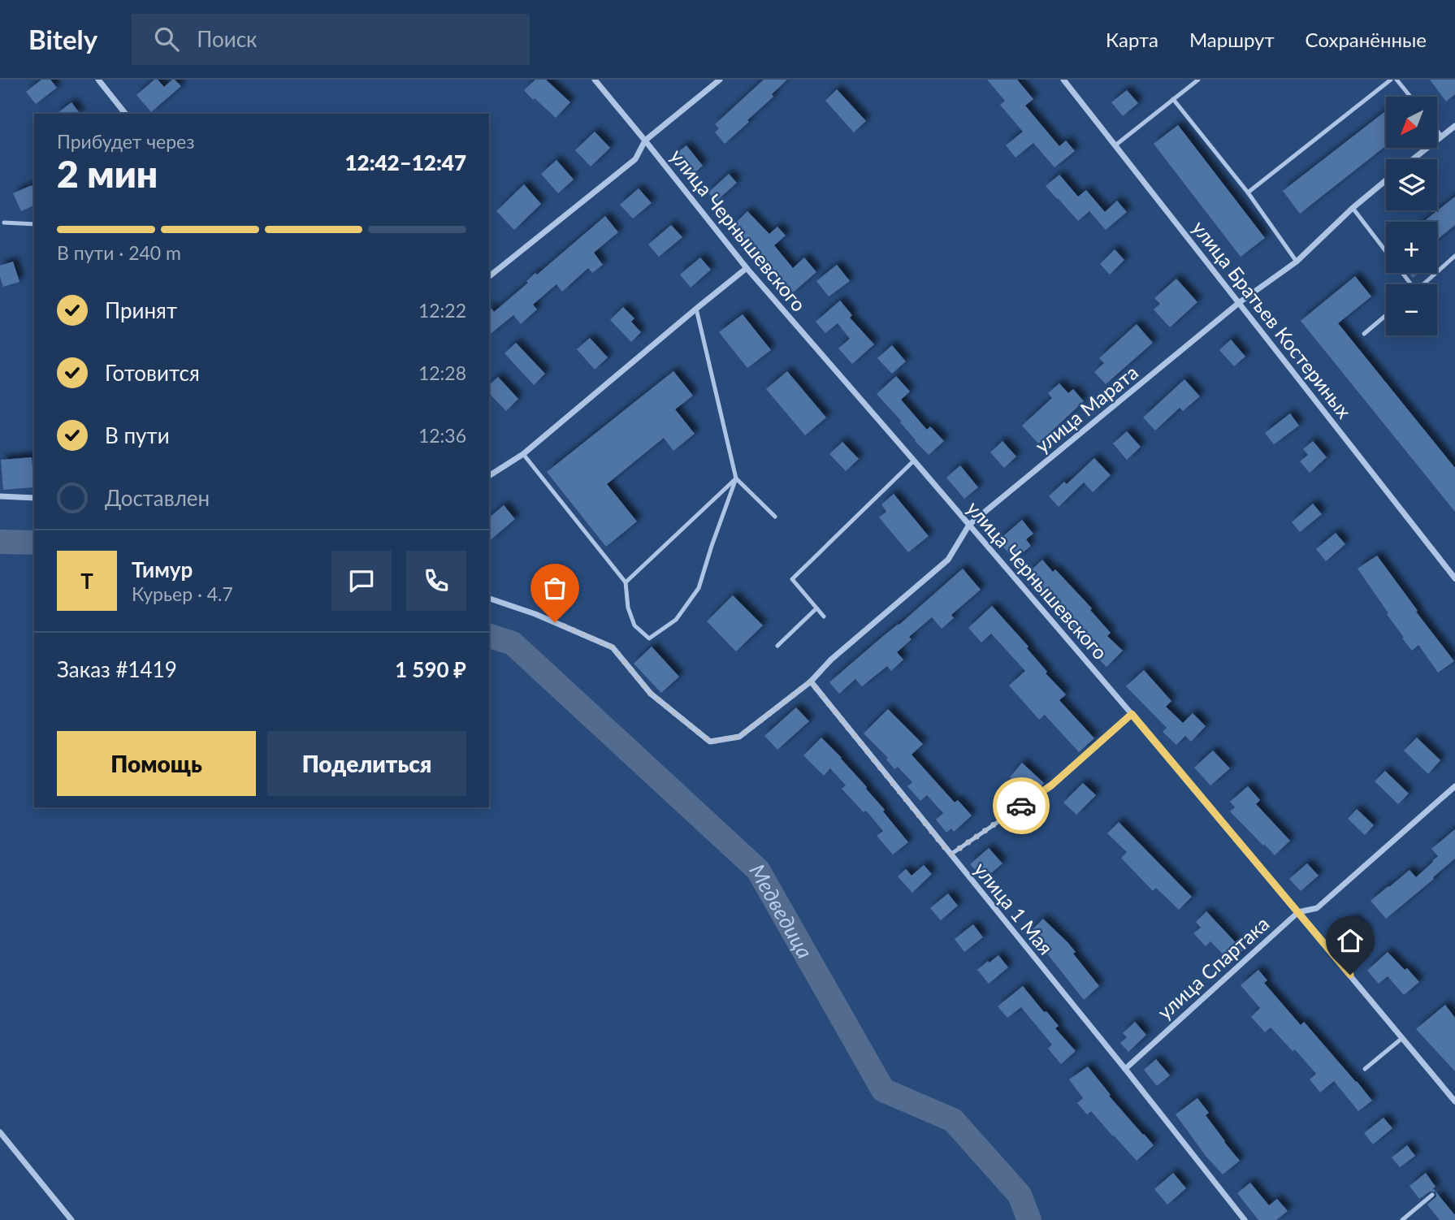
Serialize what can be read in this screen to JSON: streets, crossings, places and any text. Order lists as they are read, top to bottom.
{
  "streets": {
    "street": [
      "улица Чернышевского",
      "улица Братьев Костериных",
      "улица Марата",
      "улица 1 Мая",
      "улица Спартака"
    ]
  },
  "crossings": [
    ["улица Чернышевского", "улица Марата"],
    ["улица Чернышевского", "улица Спартака"],
    ["улица Братьев Костериных", "улица Марата"],
    ["улица Марата", "улица 1 Мая"],
    ["улица 1 Мая", "улица Спартака"]
  ],
  "water": ["Медведица"],
  "north": "bottom left",
  "page": {
    "header": "Bitely",
    "search": "Поиск",
    "nav": ["Карта", "Маршрут", "Сохранённые"],
    "map_buttons": ["+", "−"],
    "heading": ["2 мин", "Прибудет через", "12:42–12:47"],
    "panel": [
      "Тимур",
      "Курьер · 4.7",
      "Заказ #1419",
      "1 590 ₽"
    ],
    "bar": "В пути · 240 m",
    "list": [
      ["Принят", "12:22"],
      ["Готовится", "12:28"],
      ["В пути", "12:36"],
      "Доставлен"
    ],
    "round": "Т",
    "buttons": ["Помощь", "Поделиться"]
  }
}
